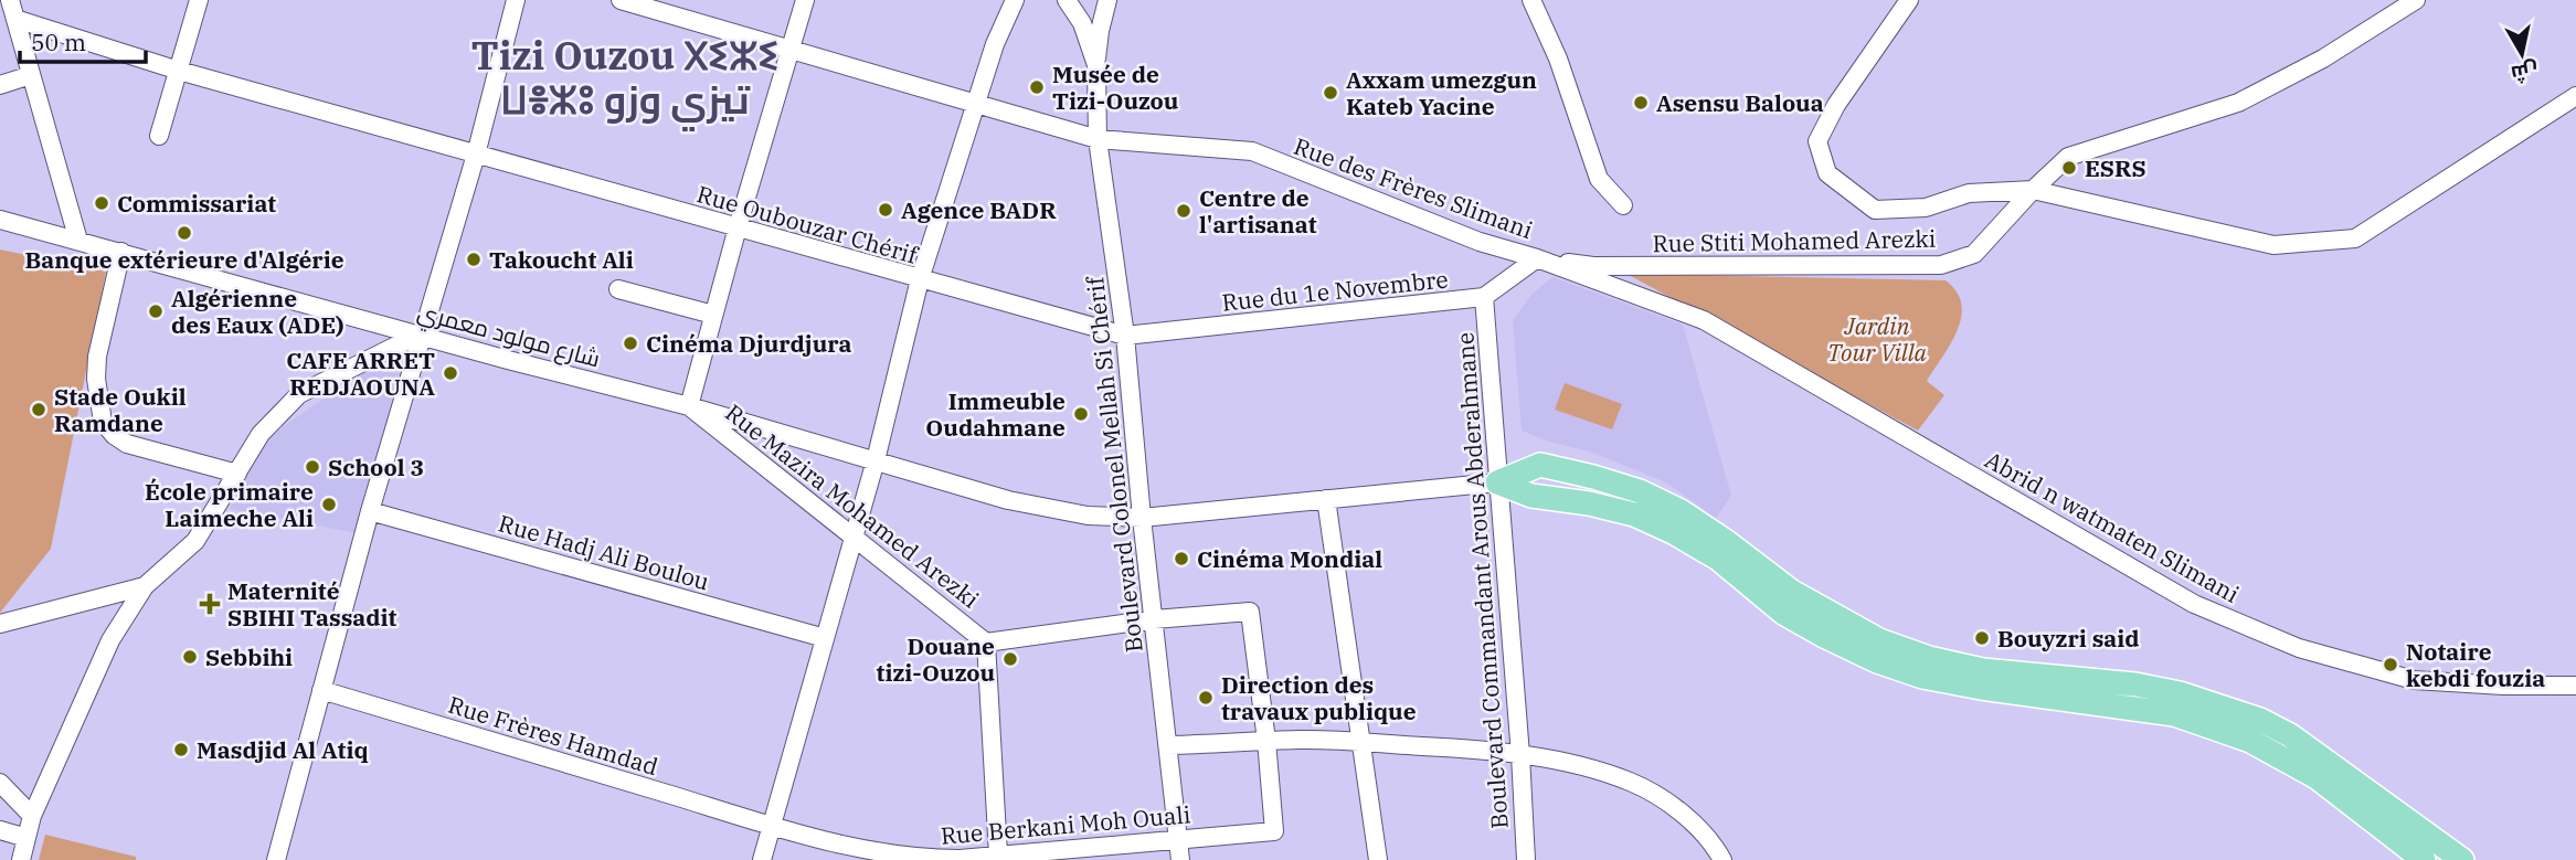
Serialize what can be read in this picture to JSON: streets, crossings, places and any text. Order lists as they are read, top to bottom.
{
  "streets": {
    "street": [
      "Rue des Frères Slimani",
      "Rue Oubouzar Chérif",
      "Rue Stiti Mohamed Arezki",
      "Rue du 1e Novembre",
      "شارع مولود معمري",
      "Boulevard Colonel Mellah Si Chérif",
      "Rue Mazira Mohamed Arezki",
      "Abrid n watmaten Slimani",
      "Rue Hadj Ali Boulou",
      "Boulevard Commandant Arous Abderahmane",
      "Rue Frères Hamdad",
      "Rue Berkani Moh Ouali"
    ]
  },
  "crossings": [
    ["Rue des Frères Slimani", "Rue Stiti Mohamed Arezki"],
    ["Rue des Frères Slimani", "Rue du 1e Novembre"],
    ["Rue des Frères Slimani", "Boulevard Colonel Mellah Si Chérif"],
    ["Rue des Frères Slimani", "Abrid n watmaten Slimani"],
    ["Rue Oubouzar Chérif", "Rue du 1e Novembre"],
    ["Rue Oubouzar Chérif", "Boulevard Colonel Mellah Si Chérif"],
    ["Rue Stiti Mohamed Arezki", "Rue du 1e Novembre"],
    ["Rue du 1e Novembre", "Boulevard Colonel Mellah Si Chérif"],
    ["Rue du 1e Novembre", "Boulevard Commandant Arous Abderahmane"],
    ["شارع مولود معمري", "Boulevard Colonel Mellah Si Chérif"],
    ["شارع مولود معمري", "Rue Mazira Mohamed Arezki"],
    ["شارع مولود معمري", "Boulevard Commandant Arous Abderahmane"],
    ["Boulevard Colonel Mellah Si Chérif", "Rue Berkani Moh Ouali"],
    ["Rue Frères Hamdad", "Rue Berkani Moh Ouali"]
  ],
  "districts": ["Tizi Ouzou ⵝⵉⵣⵉ ⵡⴻⵣⵓ تيزي وزو"],
  "parks": ["Jardin Tour Villa"],
  "places": {
    "other": [
      "Musée de Tizi-Ouzou",
      "Axxam umezgun Kateb Yacine",
      "Asensu Baloua",
      "ESRS",
      "Commissariat",
      "Agence BADR",
      "Centre de l'artisanat",
      "Banque extérieure d'Algérie",
      "Takoucht Ali",
      "Algérienne des Eaux (ADE)",
      "Cinéma Djurdjura",
      "CAFE ARRET REDJAOUNA",
      "Stade Oukil Ramdane",
      "Immeuble Oudahmane",
      "School 3",
      "École primaire Laimeche Ali",
      "Cinéma Mondial",
      "Bouyzri said",
      "Sebbihi",
      "Douane tizi-Ouzou",
      "Notaire kebdi fouzia",
      "Direction des travaux publique",
      "Masdjid Al Atiq"
    ],
    "health": ["Maternité SBIHI Tassadit"]
  },
  "scale_bar": "50 m",
  "north": "bottom"
}
